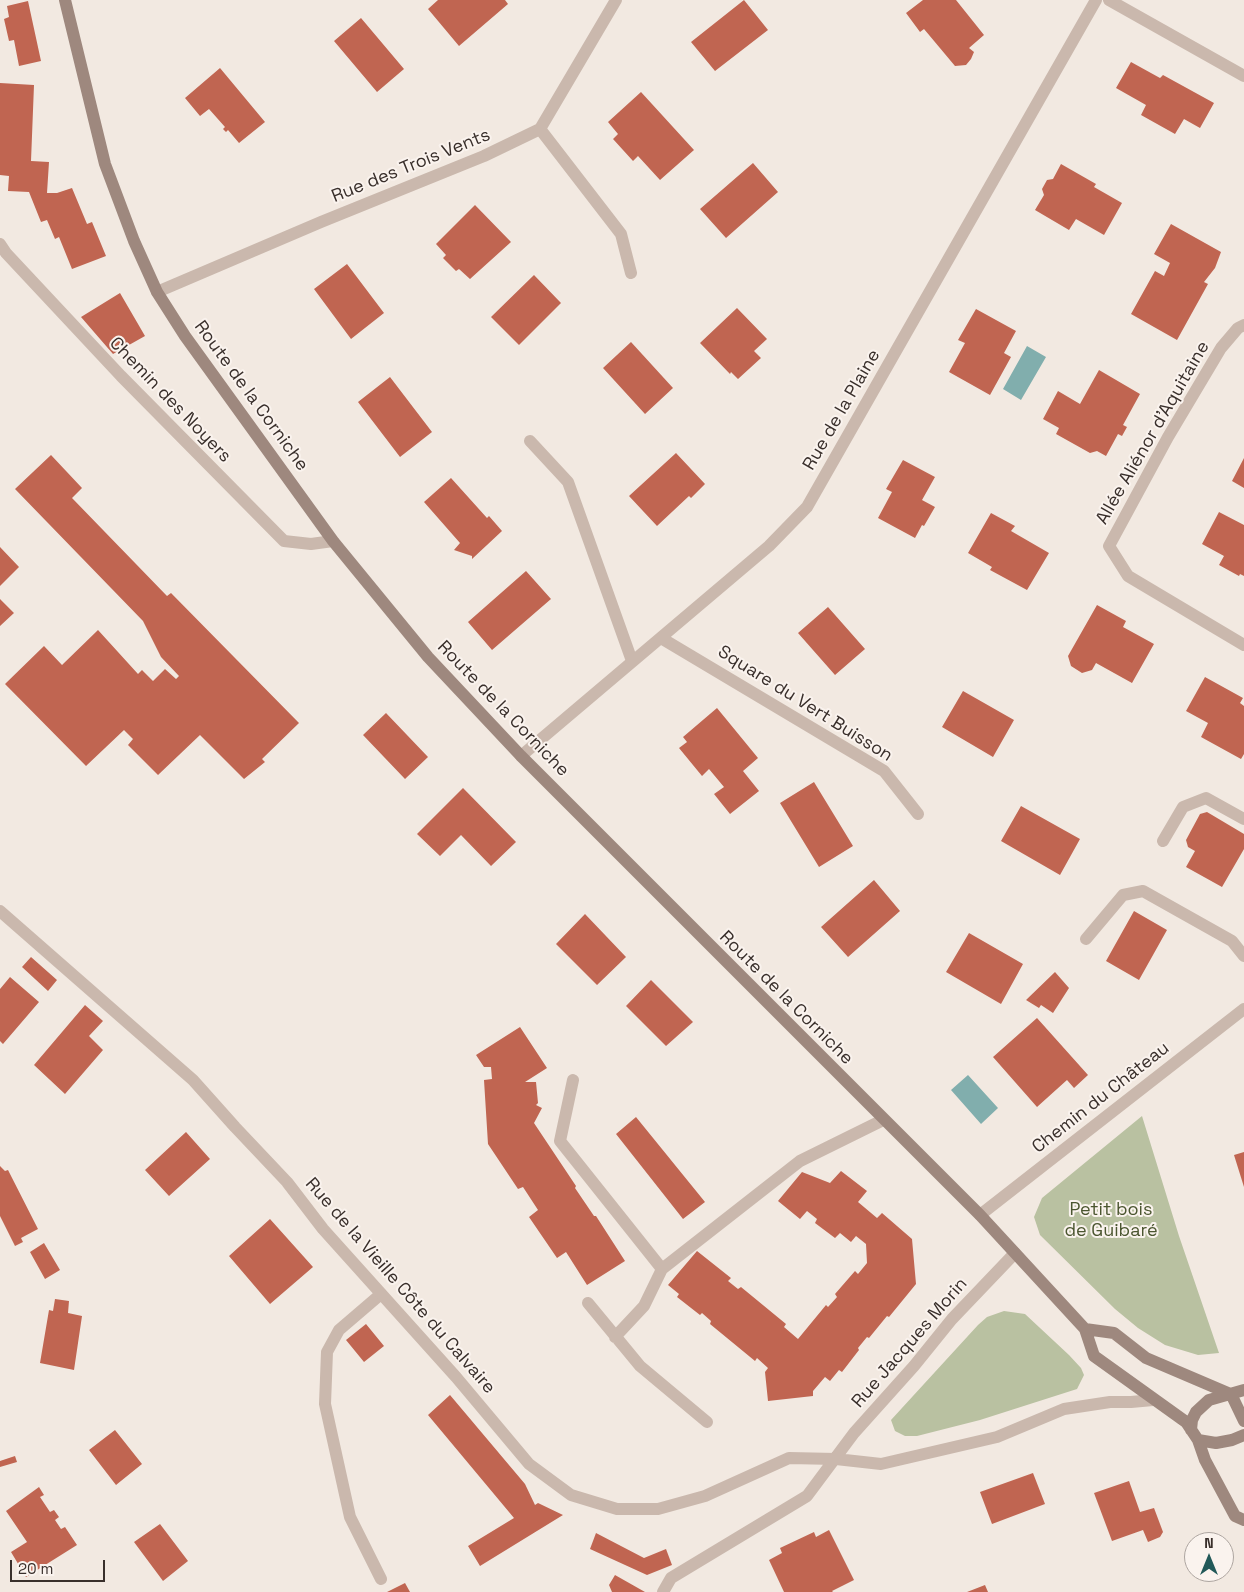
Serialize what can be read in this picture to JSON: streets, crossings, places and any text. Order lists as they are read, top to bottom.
{
  "streets": {
    "street": [
      "Rue des Trois Vents",
      "Route de la Corniche",
      "Chemin des Noyers",
      "Rue de la Plaine",
      "Allée Aliénor d'Aquitaine",
      "Square du Vert Buisson",
      "Chemin du Château",
      "Rue de la Vieille Côte du Calvaire",
      "Rue Jacques Morin"
    ]
  },
  "crossings": [
    ["Rue des Trois Vents", "Route de la Corniche"],
    ["Route de la Corniche", "Chemin des Noyers"],
    ["Route de la Corniche", "Rue de la Plaine"],
    ["Route de la Corniche", "Chemin du Château"],
    ["Route de la Corniche", "Rue Jacques Morin"],
    ["Rue de la Plaine", "Square du Vert Buisson"],
    ["Rue de la Vieille Côte du Calvaire", "Rue Jacques Morin"]
  ],
  "parks": ["Petit bois de Guibaré"],
  "scale_bar": "20 m",
  "north": "top"
}
